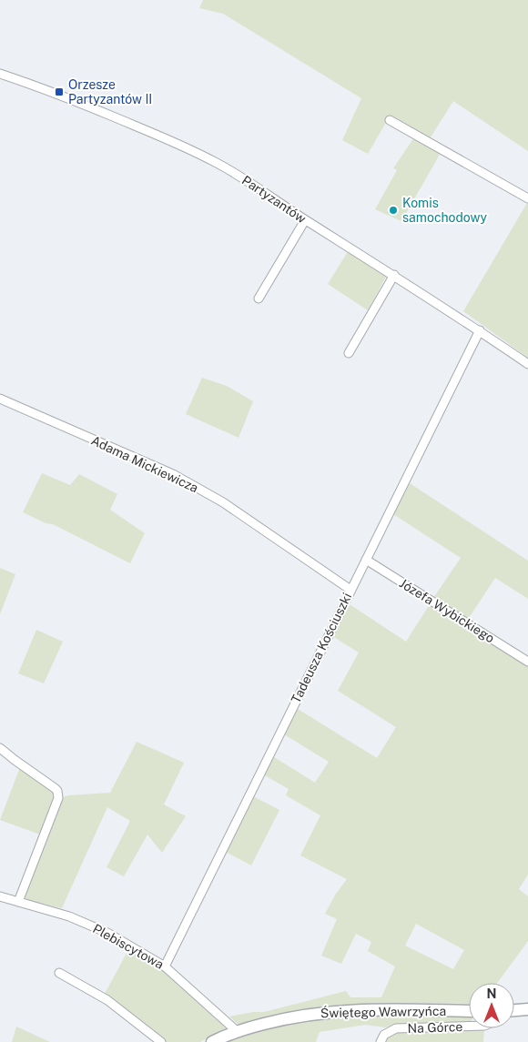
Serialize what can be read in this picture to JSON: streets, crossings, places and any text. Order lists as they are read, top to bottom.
{
  "streets": {
    "street": [
      "Partyzantów",
      "Adama Mickiewicza",
      "Józefa Wybickiego",
      "Tadeusza Kościuszki",
      "Plebiscytowa",
      "Świętego Wawrzyńca",
      "Na Górce"
    ]
  },
  "crossings": [
    ["Partyzantów", "Tadeusza Kościuszki"],
    ["Adama Mickiewicza", "Tadeusza Kościuszki"],
    ["Józefa Wybickiego", "Tadeusza Kościuszki"],
    ["Tadeusza Kościuszki", "Plebiscytowa"],
    ["Plebiscytowa", "Świętego Wawrzyńca"]
  ],
  "places": {
    "transit": ["Orzesze Partyzantów II"],
    "other": ["Komis samochodowy"]
  },
  "north": "top"
}
